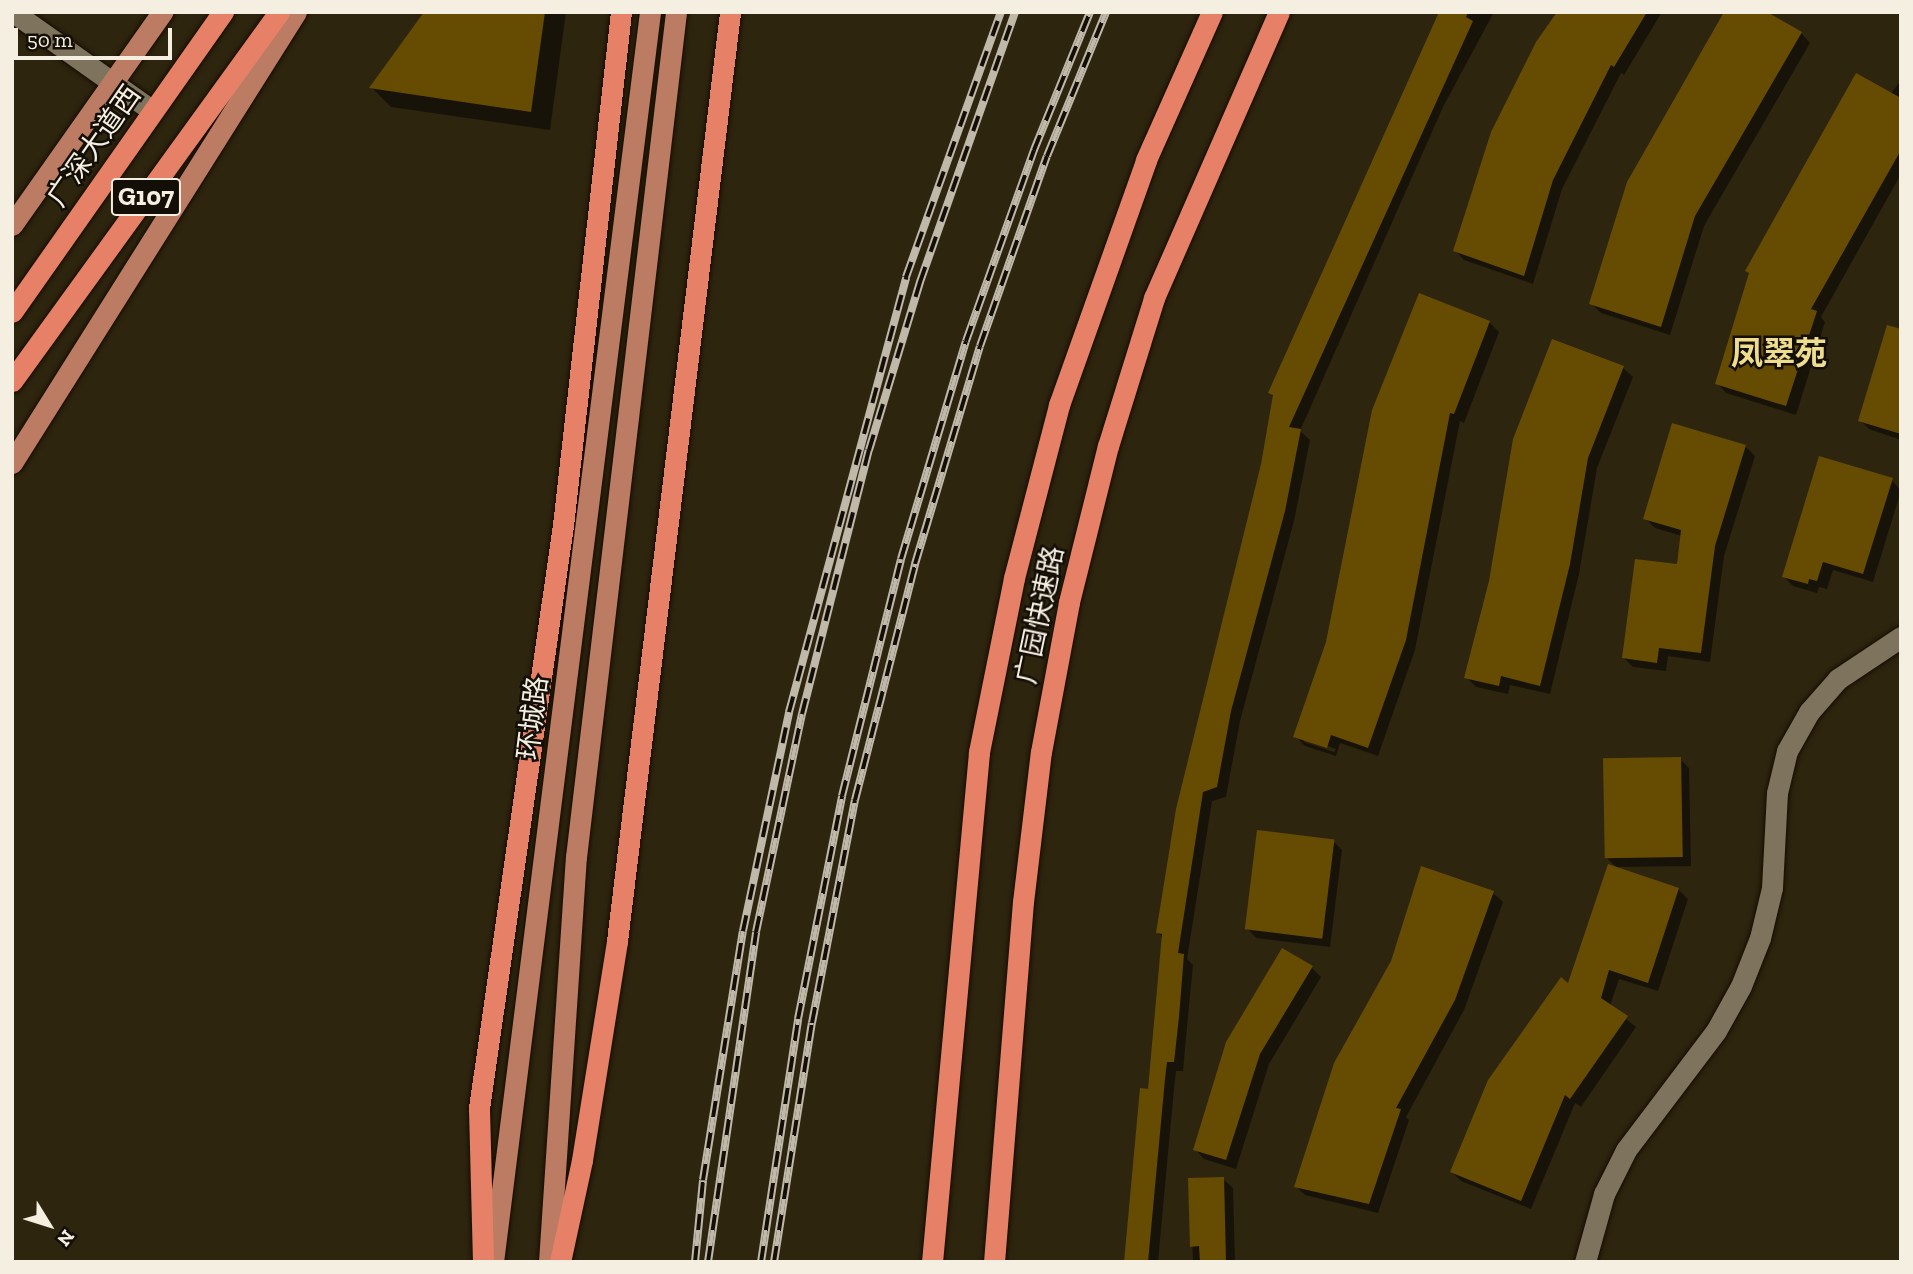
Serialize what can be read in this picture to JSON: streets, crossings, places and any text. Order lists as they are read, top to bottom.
{
  "streets": {
    "highway": ["广深大道西", "G107", "广园快速路"],
    "main road": ["环城路"]
  },
  "districts": ["凤翠苑"],
  "scale_bar": "50 m",
  "north": "bottom right"
}
